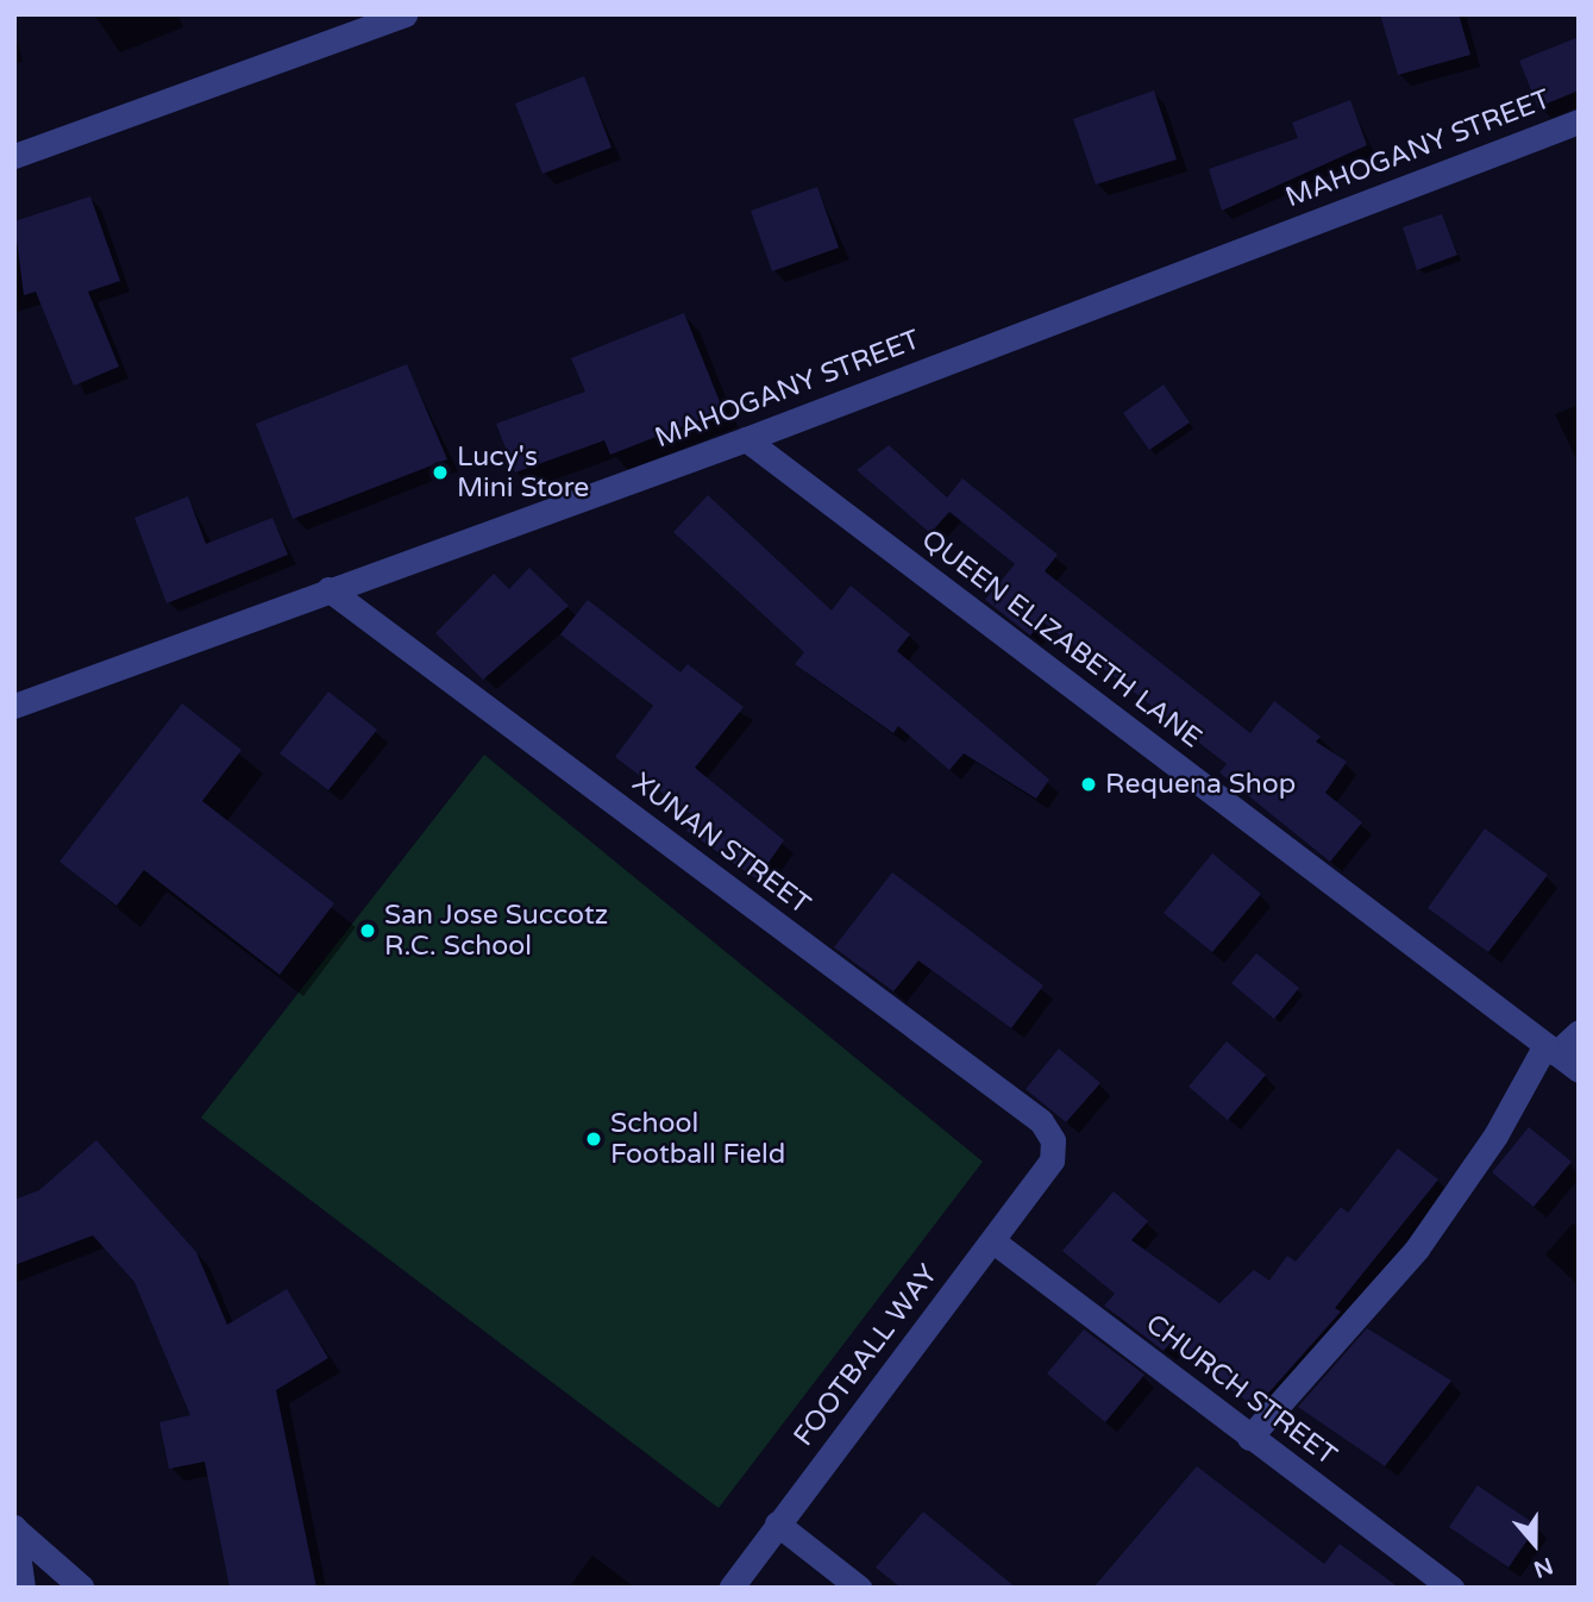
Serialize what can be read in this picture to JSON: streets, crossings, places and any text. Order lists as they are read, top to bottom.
{
  "streets": {
    "street": [
      "MAHOGANY STREET",
      "QUEEN ELIZABETH LANE",
      "XUNAN STREET",
      "FOOTBALL WAY",
      "CHURCH STREET"
    ]
  },
  "crossings": [
    ["MAHOGANY STREET", "QUEEN ELIZABETH LANE"],
    ["MAHOGANY STREET", "XUNAN STREET"],
    ["XUNAN STREET", "FOOTBALL WAY"],
    ["FOOTBALL WAY", "CHURCH STREET"]
  ],
  "places": [
    "Lucy's Mini Store",
    "Requena Shop",
    "San Jose Succotz R.C. School",
    "School Football Field"
  ],
  "north": "bottom"
}
